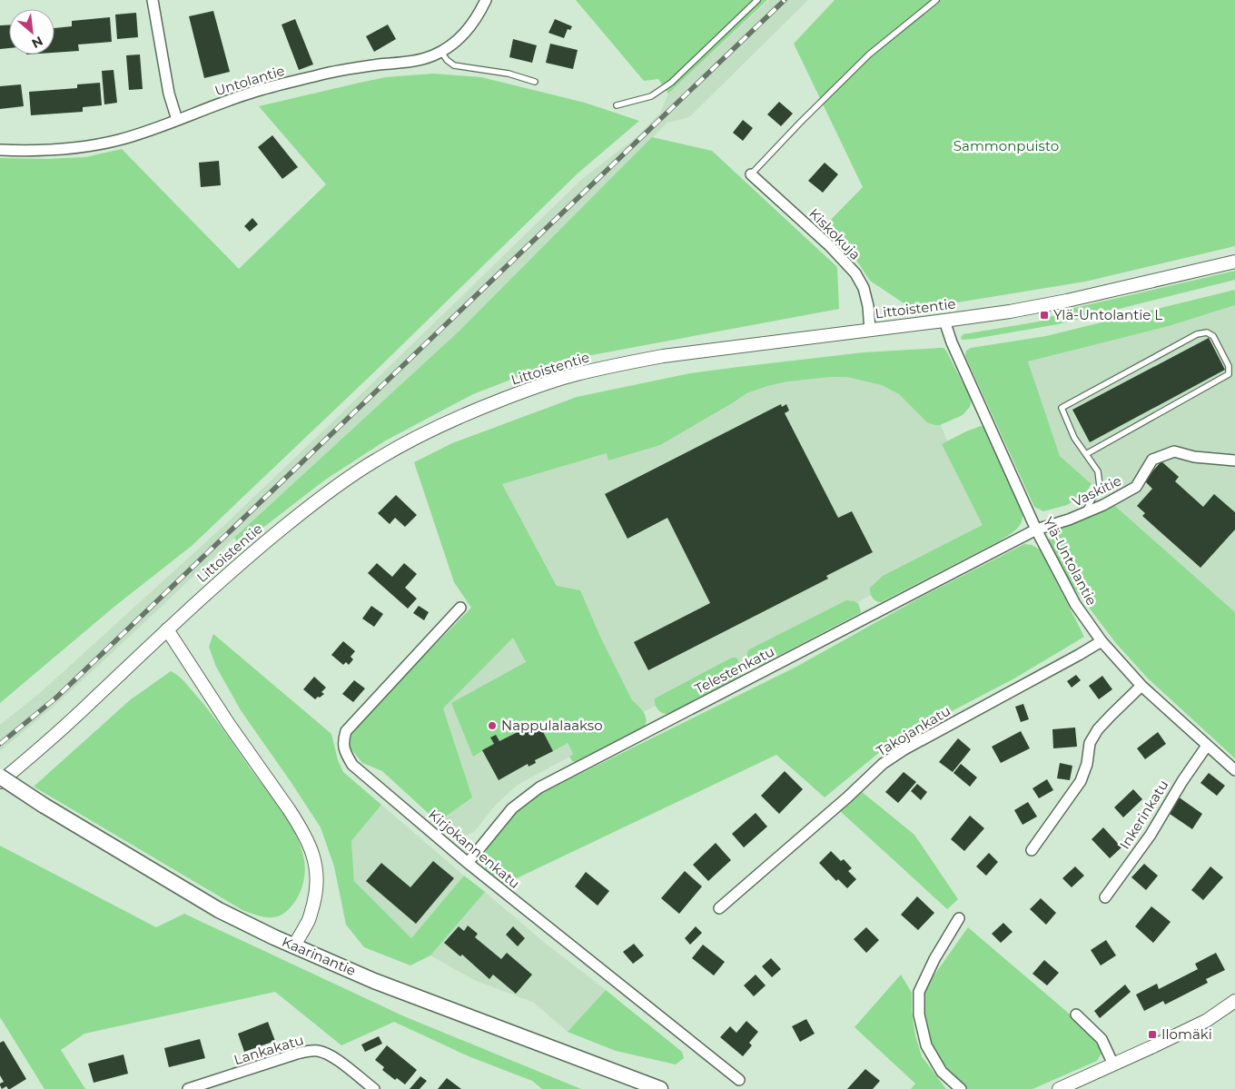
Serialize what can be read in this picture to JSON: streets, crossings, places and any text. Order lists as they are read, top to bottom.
{
  "streets": {
    "main road": ["Kaarinantie"],
    "street": [
      "Untolantie",
      "Kiskokuja",
      "Littoistentie",
      "Vaskitie",
      "Ylä-Untolantie",
      "Telestenkatu",
      "Takojankatu",
      "Inkerinkatu",
      "Kirjokannenkatu",
      "Lankakatu"
    ]
  },
  "crossings": [
    ["Kiskokuja", "Littoistentie"],
    ["Littoistentie", "Ylä-Untolantie"],
    ["Vaskitie", "Ylä-Untolantie"],
    ["Vaskitie", "Telestenkatu"],
    ["Ylä-Untolantie", "Telestenkatu"],
    ["Ylä-Untolantie", "Takojankatu"],
    ["Ylä-Untolantie", "Inkerinkatu"],
    ["Telestenkatu", "Kirjokannenkatu"]
  ],
  "parks": ["Sammonpuisto"],
  "places": {
    "transit": ["Ylä-Untolantie L", "Ilomäki"],
    "other": ["Nappulalaakso"]
  },
  "north": "bottom right"
}
